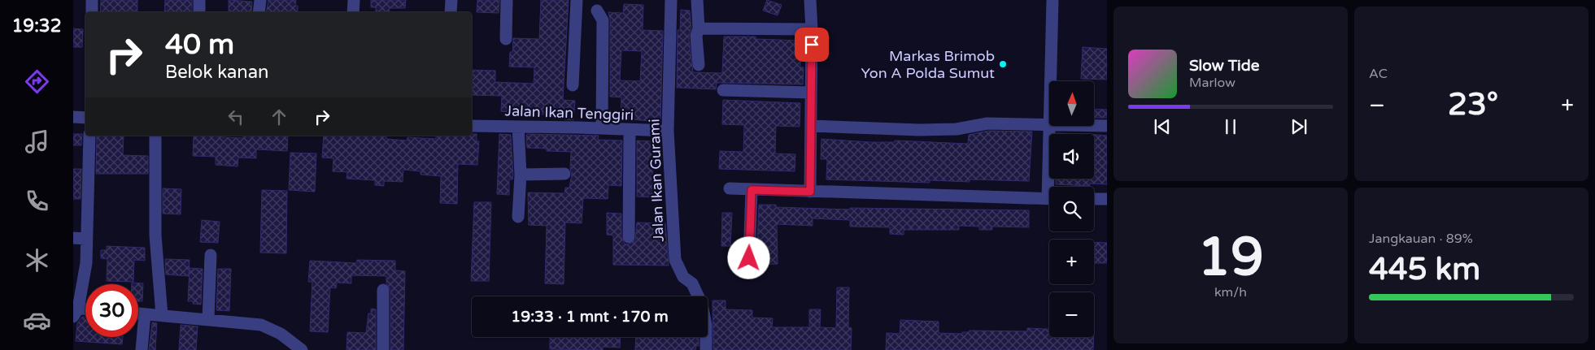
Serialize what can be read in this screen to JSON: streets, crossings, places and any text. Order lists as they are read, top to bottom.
{
  "streets": {
    "street": ["Jalan Ikan Tenggiri", "Jalan Ikan Gurami"]
  },
  "crossings": [
    ["Jalan Ikan Tenggiri", "Jalan Ikan Gurami"]
  ],
  "places": ["Markas Brimob Yon A Polda Sumut"],
  "north": "top",
  "page": {
    "tabs": "19:32",
    "tile": [
      "AC",
      ["19", "km/h"],
      ["Jangkauan · 89%", "445 km"]
    ],
    "turn": ["40 m", "Belok kanan"],
    "song": ["Slow Tide", "Marlow"],
    "map_buttons": ["+", "−"],
    "heat": ["−", "23°", "+"],
    "limit": "30",
    "trip": "19:33 · 1 mnt · 170 m"
  }
}
